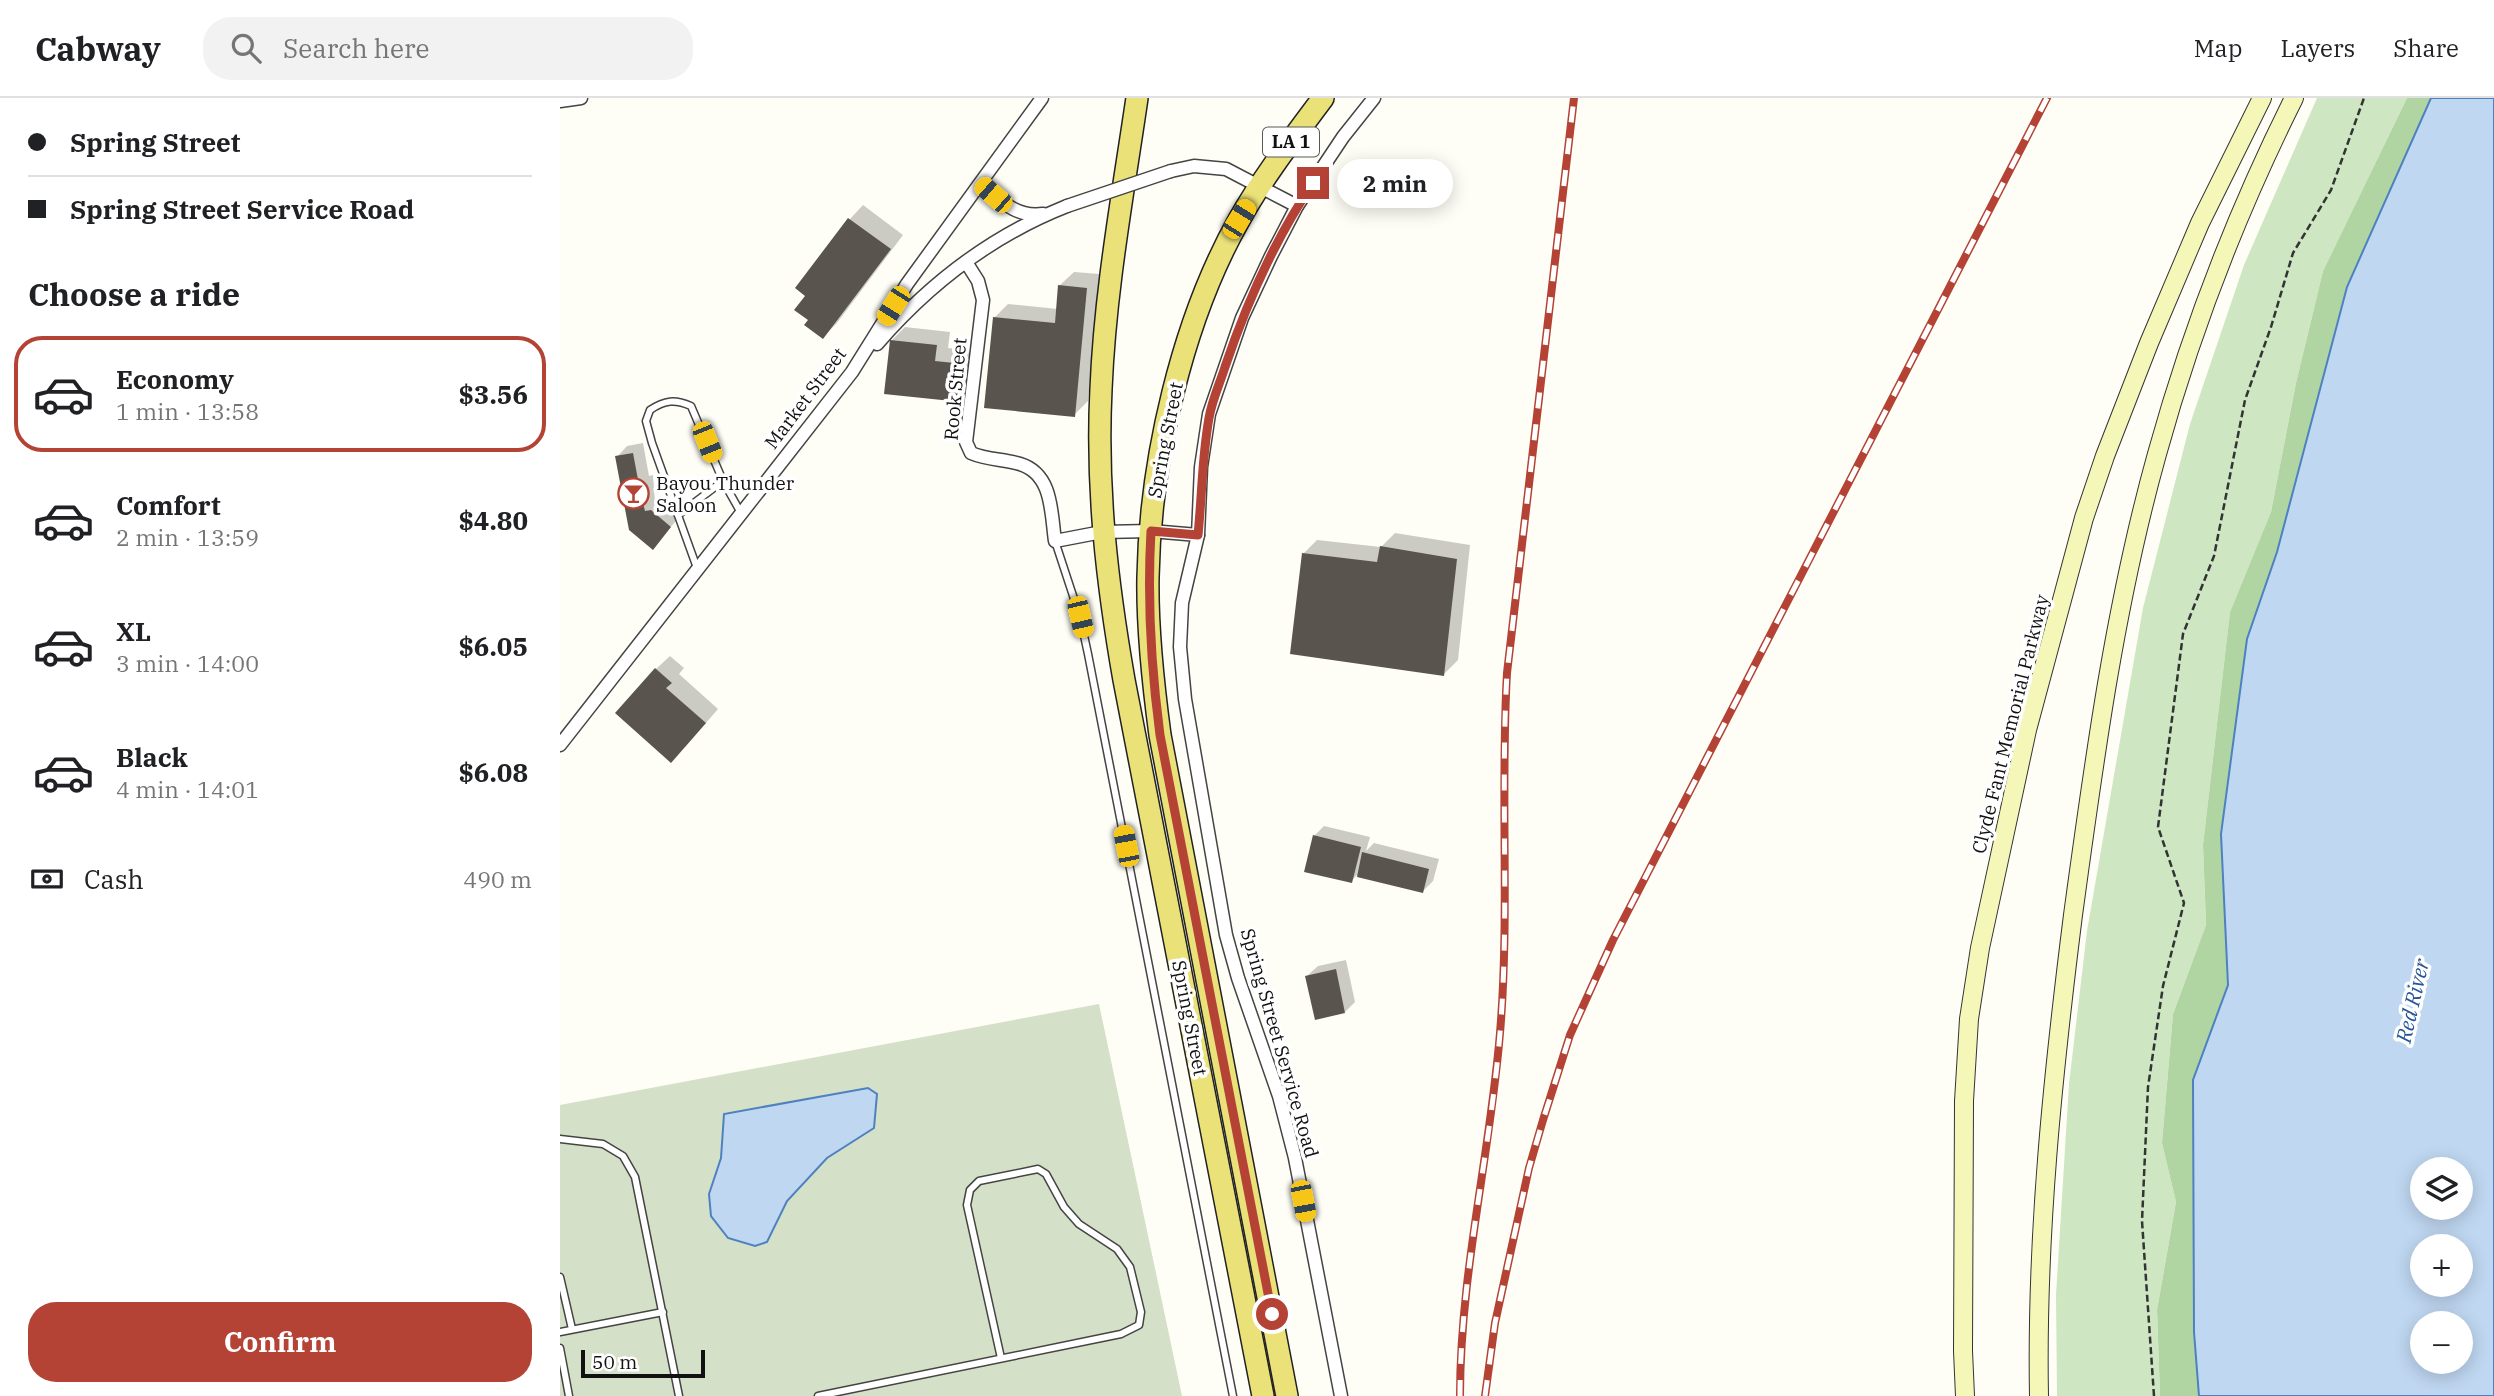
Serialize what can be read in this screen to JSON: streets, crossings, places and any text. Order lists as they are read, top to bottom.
{
  "streets": {
    "main road": ["LA 1", "Spring Street", "Clyde Fant Memorial Parkway"],
    "street": ["Rook Street", "Market Street", "Spring Street Service Road"]
  },
  "water": ["Red River"],
  "places": {
    "bar": ["Bayou Thunder Saloon"]
  },
  "scale_bar": "50 m",
  "page": {
    "header": "Cabway",
    "search": "Search here",
    "nav": ["Map", "Layers", "Share"],
    "banner": ["Spring Street", "Spring Street Service Road"],
    "bubble": "2 min",
    "heading": "Choose a ride",
    "list": [
      {
        "name": "Economy",
        "note": "1 min · 13:58",
        "value": "$3.56"
      },
      {
        "name": "Comfort",
        "note": "2 min · 13:59",
        "value": "$4.80"
      },
      {
        "name": "XL",
        "note": "3 min · 14:00",
        "value": "$6.05"
      },
      {
        "name": "Black",
        "note": "4 min · 14:01",
        "value": "$6.08"
      }
    ],
    "pay": ["Cash", "490 m"],
    "map_buttons": ["+", "−"],
    "buttons": "Confirm",
    "scale": "50 m"
  }
}
